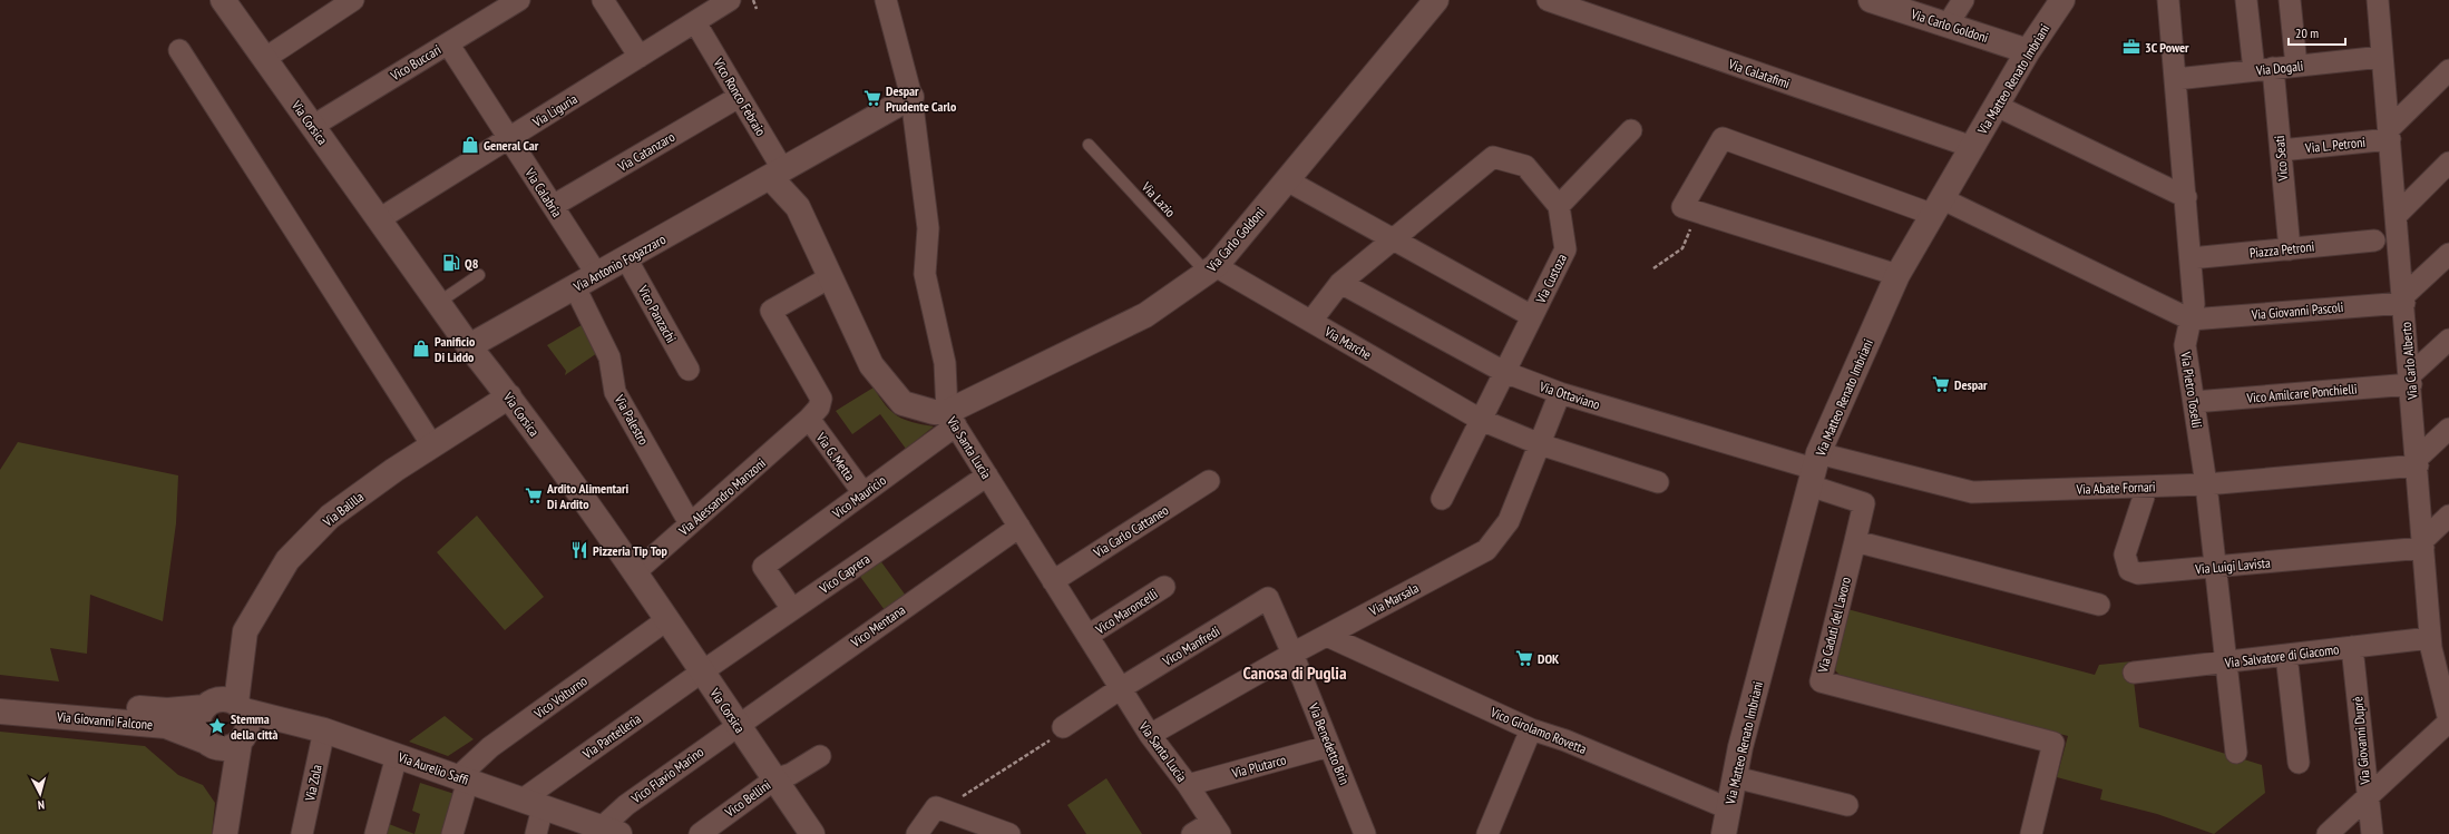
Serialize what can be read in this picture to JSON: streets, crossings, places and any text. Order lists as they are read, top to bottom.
{
  "streets": {
    "street": [
      "Via Carlo Goldoni",
      "Vico Buccari",
      "Via Dogali",
      "Via Calatafimi",
      "Via Matteo Renato Imbriani",
      "Vico Ronco Febraio",
      "Via Liguria",
      "Via Corsica",
      "Via L. Petroni",
      "Via Catanzaro",
      "Vico Seati",
      "Via Calabria",
      "Piazza Petroni",
      "Via Antonio Fogazzaro",
      "Via Custoza",
      "Via Giovanni Pascoli",
      "Vico Panzachi",
      "Via Marche",
      "Via Carlo Alberto",
      "Via Pietro Toselli",
      "Vico Amilcare Ponchielli",
      "Via Ottaviano",
      "Via Palestro",
      "Via Santa Lucia",
      "Via G. Metta",
      "Via Abate Fornari",
      "Via Alessandro Manzoni",
      "Vico Mauricio",
      "Via Balilla",
      "Via Carlo Cattaneo",
      "Via Luigi Lavista",
      "Vico Caprera",
      "Via Marsala",
      "Vico Maroncelli",
      "Via Caduti del Lavoro",
      "Vico Mentana",
      "Vico Manfredi",
      "Via Salvatore di Giacomo",
      "Vico Volturno",
      "Via Giovanni Falcone",
      "Vico Girolamo Rovetta",
      "Via Pantelleria",
      "Via Giovanni Duprè",
      "Via Benedetto Brin",
      "Via Plutarco",
      "Via Aurelio Saffi",
      "Vico Flavio Marino",
      "Via Zola",
      "Vico Bellini"
    ],
    "lane": ["Via Lazio"]
  },
  "crossings": [
    ["Via Carlo Goldoni", "Via Matteo Renato Imbriani"],
    ["Via Carlo Goldoni", "Via Lazio"],
    ["Via Carlo Goldoni", "Via Marche"],
    ["Via Carlo Goldoni", "Via Santa Lucia"],
    ["Via Carlo Goldoni", "Vico Mauricio"],
    ["Vico Buccari", "Via Corsica"],
    ["Vico Buccari", "Via Calabria"],
    ["Via Dogali", "Vico Seati"],
    ["Via Dogali", "Via Carlo Alberto"],
    ["Via Dogali", "Via Pietro Toselli"],
    ["Via Calatafimi", "Via Matteo Renato Imbriani"],
    ["Via Matteo Renato Imbriani", "Via Ottaviano"],
    ["Via Matteo Renato Imbriani", "Via Abate Fornari"],
    ["Via Matteo Renato Imbriani", "Vico Girolamo Rovetta"],
    ["Vico Ronco Febraio", "Via Liguria"],
    ["Vico Ronco Febraio", "Via Catanzaro"],
    ["Vico Ronco Febraio", "Via Antonio Fogazzaro"],
    ["Via Liguria", "Via Corsica"],
    ["Via Liguria", "Via Calabria"],
    ["Via Corsica", "Via Antonio Fogazzaro"],
    ["Via Corsica", "Via Alessandro Manzoni"],
    ["Via Corsica", "Via Balilla"],
    ["Via Corsica", "Vico Caprera"],
    ["Via Corsica", "Vico Mentana"],
    ["Via Corsica", "Vico Volturno"],
    ["Via Corsica", "Via Pantelleria"],
    ["Via Corsica", "Vico Flavio Marino"],
    ["Via Corsica", "Vico Bellini"],
    ["Via L. Petroni", "Vico Seati"],
    ["Via L. Petroni", "Via Carlo Alberto"],
    ["Via Catanzaro", "Via Calabria"],
    ["Vico Seati", "Piazza Petroni"],
    ["Via Calabria", "Via Antonio Fogazzaro"],
    ["Via Lazio", "Via Marche"],
    ["Piazza Petroni", "Via Pietro Toselli"],
    ["Via Antonio Fogazzaro", "Vico Panzachi"],
    ["Via Antonio Fogazzaro", "Via Palestro"],
    ["Via Antonio Fogazzaro", "Via Santa Lucia"],
    ["Via Custoza", "Via Marche"],
    ["Via Custoza", "Via Ottaviano"],
    ["Via Giovanni Pascoli", "Via Carlo Alberto"],
    ["Via Giovanni Pascoli", "Via Pietro Toselli"],
    ["Via Marche", "Via Marsala"],
    ["Via Carlo Alberto", "Vico Amilcare Ponchielli"],
    ["Via Carlo Alberto", "Via Abate Fornari"],
    ["Via Carlo Alberto", "Via Luigi Lavista"],
    ["Via Carlo Alberto", "Via Salvatore di Giacomo"],
    ["Via Pietro Toselli", "Vico Amilcare Ponchielli"],
    ["Via Pietro Toselli", "Via Abate Fornari"],
    ["Via Pietro Toselli", "Via Luigi Lavista"],
    ["Via Pietro Toselli", "Via Salvatore di Giacomo"],
    ["Via Ottaviano", "Via Abate Fornari"],
    ["Via Ottaviano", "Via Marsala"],
    ["Via Palestro", "Via Alessandro Manzoni"],
    ["Via Santa Lucia", "Vico Mauricio"],
    ["Via Santa Lucia", "Via Carlo Cattaneo"],
    ["Via Santa Lucia", "Vico Caprera"],
    ["Via Santa Lucia", "Via Marsala"],
    ["Via Santa Lucia", "Vico Maroncelli"],
    ["Via Santa Lucia", "Vico Mentana"],
    ["Via Santa Lucia", "Vico Manfredi"],
    ["Via Santa Lucia", "Via Plutarco"],
    ["Via G. Metta", "Via Alessandro Manzoni"],
    ["Via G. Metta", "Vico Mauricio"],
    ["Via Abate Fornari", "Via Luigi Lavista"],
    ["Vico Mauricio", "Vico Caprera"],
    ["Via Balilla", "Via Giovanni Falcone"],
    ["Via Balilla", "Via Aurelio Saffi"],
    ["Vico Caprera", "Via Pantelleria"],
    ["Via Marsala", "Vico Manfredi"],
    ["Via Marsala", "Vico Girolamo Rovetta"],
    ["Via Marsala", "Via Benedetto Brin"],
    ["Vico Mentana", "Vico Flavio Marino"],
    ["Vico Manfredi", "Via Benedetto Brin"],
    ["Via Salvatore di Giacomo", "Via Giovanni Duprè"],
    ["Vico Volturno", "Via Aurelio Saffi"],
    ["Via Giovanni Falcone", "Via Aurelio Saffi"],
    ["Via Pantelleria", "Via Aurelio Saffi"],
    ["Via Benedetto Brin", "Via Plutarco"],
    ["Via Aurelio Saffi", "Vico Flavio Marino"],
    ["Via Aurelio Saffi", "Via Zola"]
  ],
  "districts": ["Canosa di Puglia"],
  "places": {
    "office": ["3C Power"],
    "supermarket": [
      "Despar Prudente Carlo",
      "Despar",
      "Ardito Alimentari Di Ardito",
      "DOK"
    ],
    "shop": ["General Car", "Panificio Di Liddo"],
    "fuel station": ["Q8"],
    "restaurant": ["Pizzeria Tip Top"],
    "place": ["Stemma della città"]
  },
  "scale_bar": "20 m",
  "north": "bottom"
}
